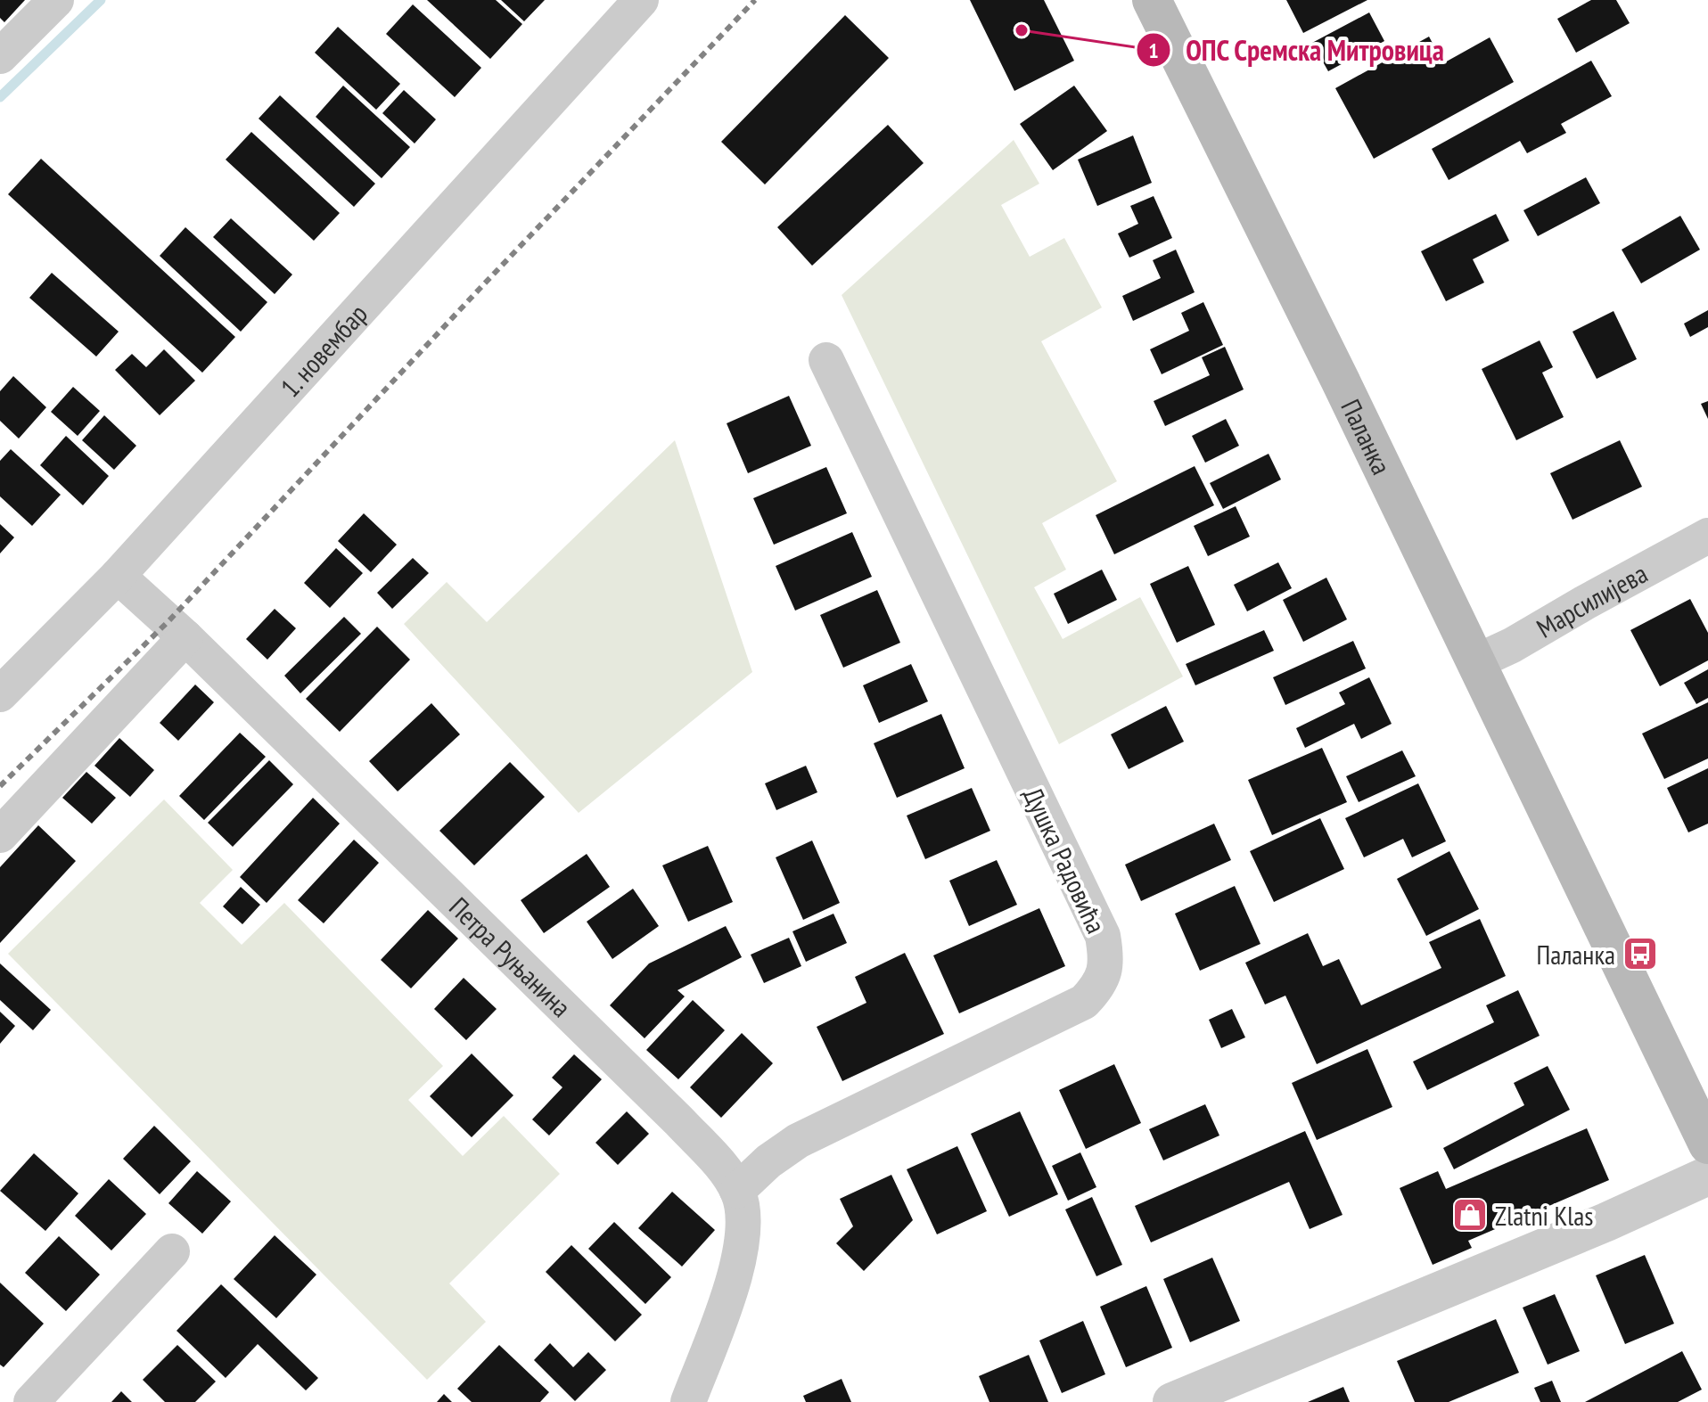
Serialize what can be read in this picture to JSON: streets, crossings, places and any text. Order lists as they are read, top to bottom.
{
  "streets": {
    "main road": ["Паланка"],
    "street": [
      "1. новембар",
      "Марсилијева",
      "Душка Радовића",
      "Петра Руњанина"
    ]
  },
  "crossings": [
    ["1. новембар", "Петра Руњанина"],
    ["Паланка", "Марсилијева"],
    ["Душка Радовића", "Петра Руњанина"]
  ],
  "places": {
    "other": ["ОПС Сремска Митровица"],
    "bus stop": ["Паланка"],
    "shop": ["Zlatni Klas"]
  }
}
